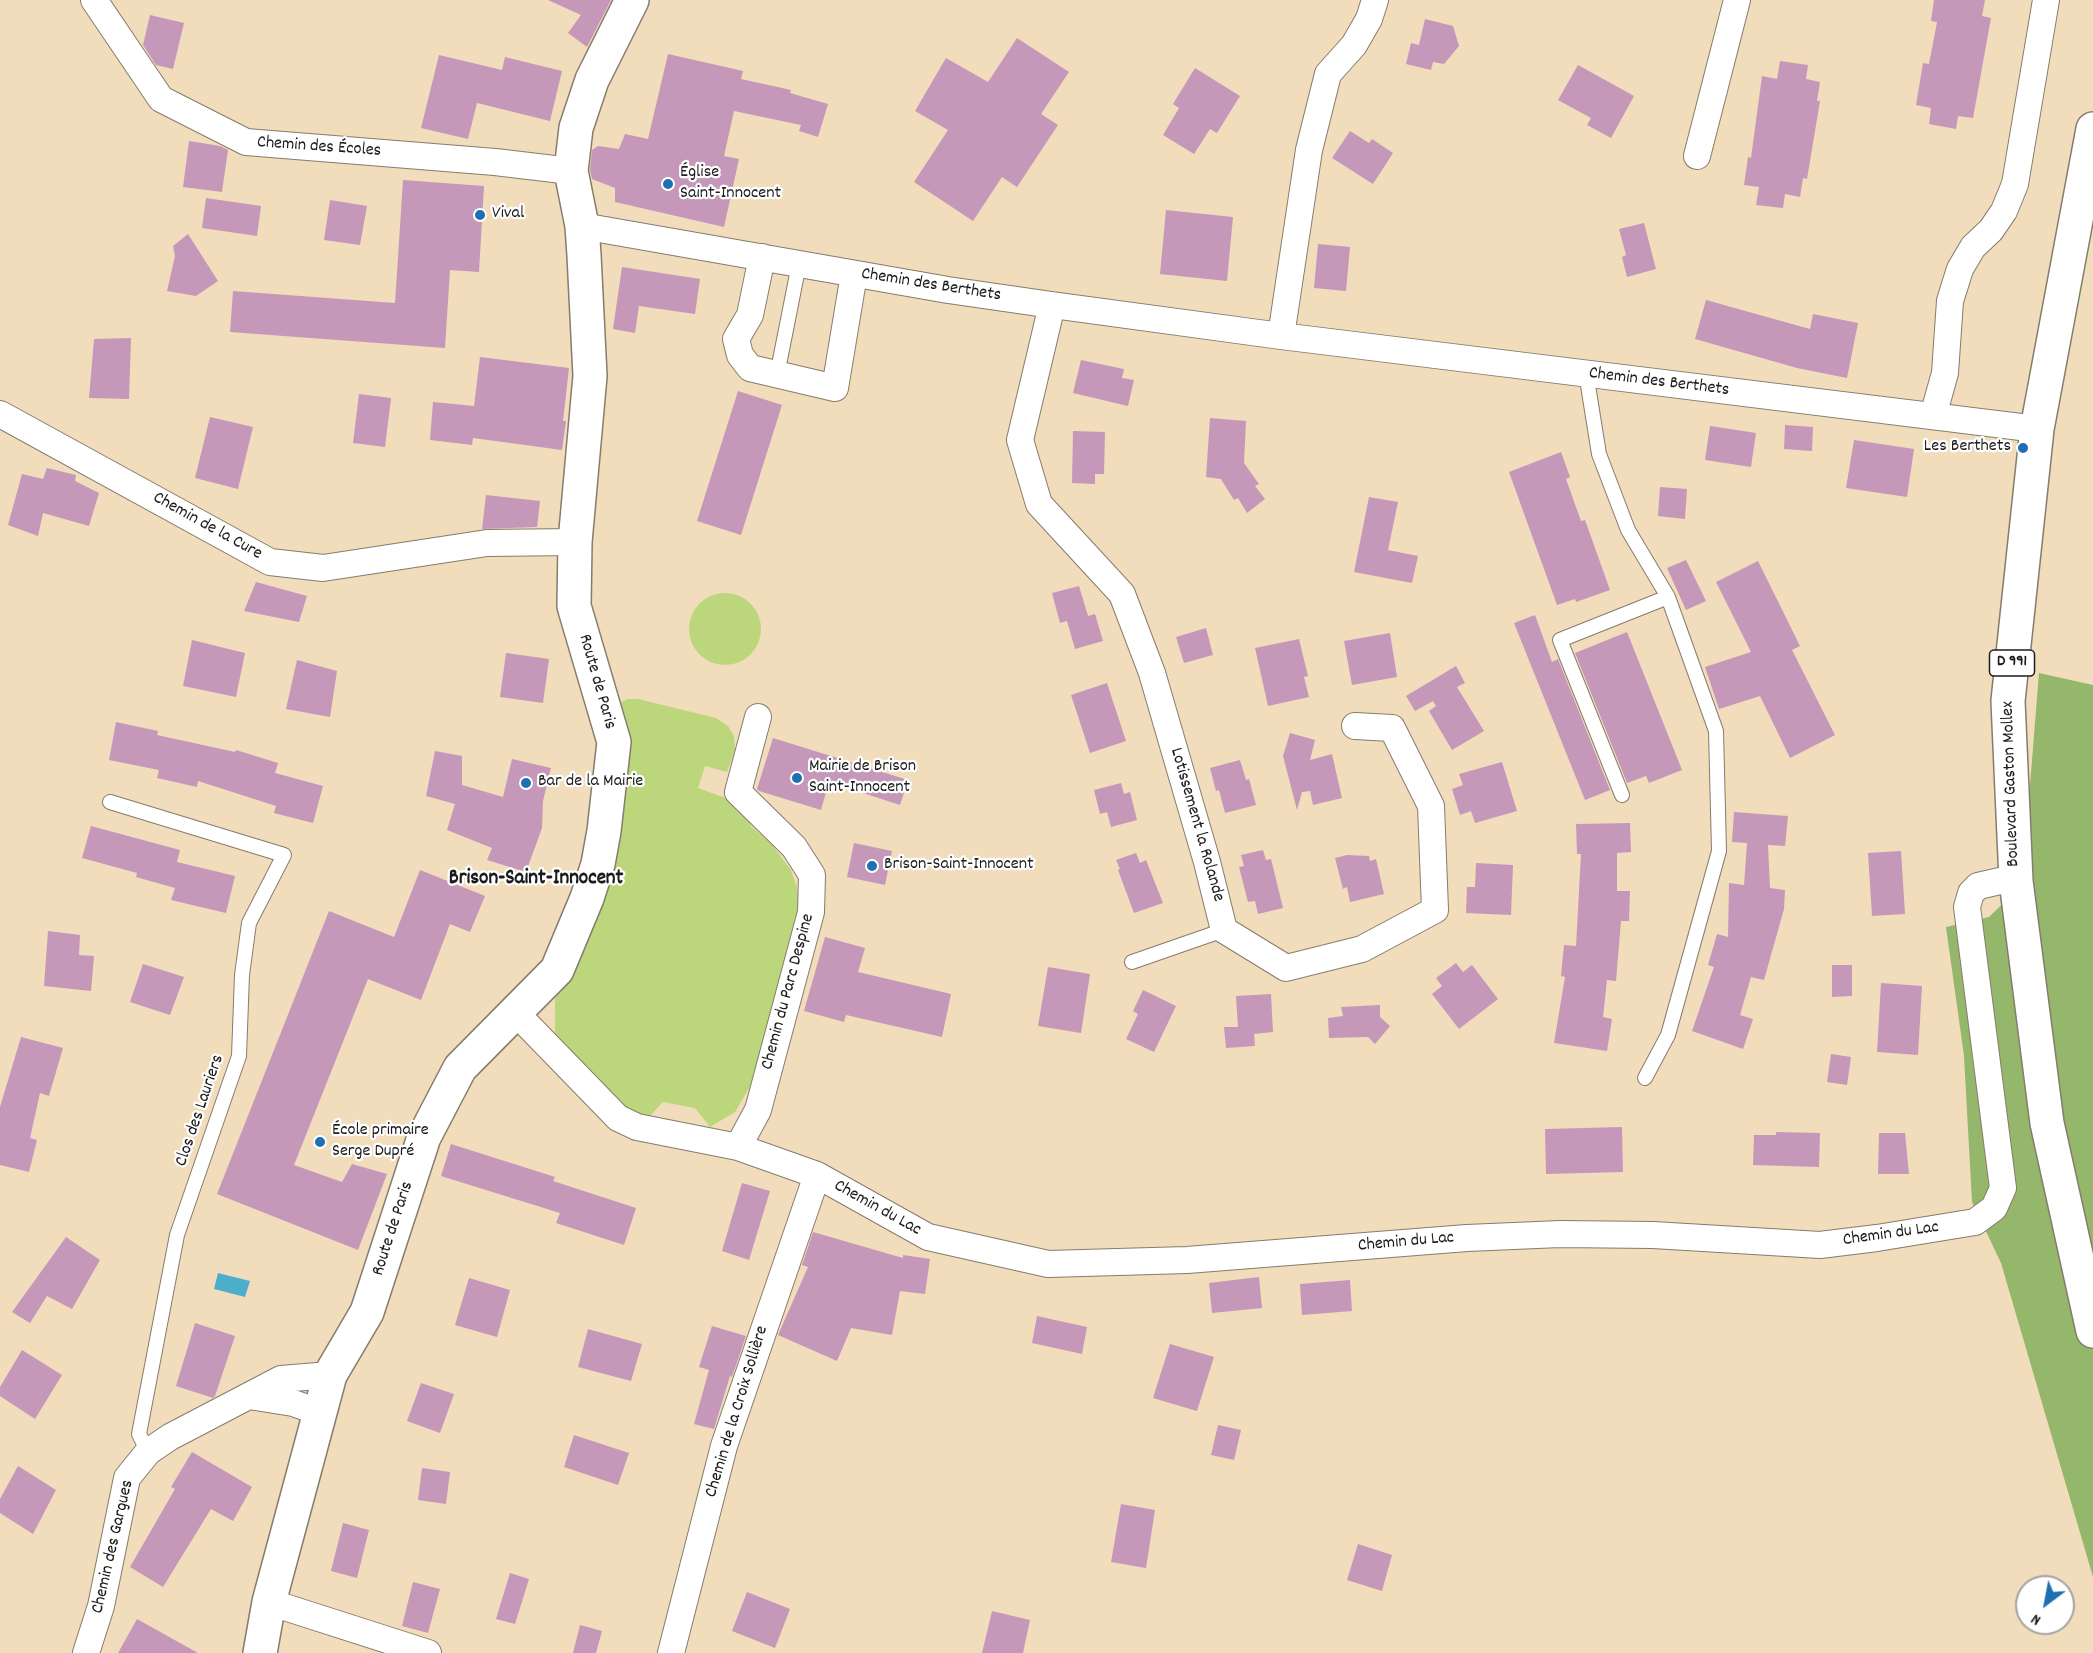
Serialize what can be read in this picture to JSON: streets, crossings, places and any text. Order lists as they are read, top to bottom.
{
  "streets": {
    "street": [
      "Chemin des Écoles",
      "Chemin des Berthets",
      "Chemin de la Cure",
      "D 991",
      "Route de Paris",
      "Boulevard Gaston Mollex",
      "Lotissement la Rolande",
      "Chemin du Parc Despine",
      "Chemin du Lac",
      "Chemin de la Croix Sollière",
      "Chemin des Gargues"
    ],
    "lane": ["Clos des Lauriers"]
  },
  "crossings": [
    ["Chemin des Écoles", "Route de Paris"],
    ["Chemin des Berthets", "Route de Paris"],
    ["Chemin des Berthets", "Boulevard Gaston Mollex"],
    ["Chemin des Berthets", "Lotissement la Rolande"],
    ["Chemin de la Cure", "Route de Paris"],
    ["Route de Paris", "Chemin du Lac"],
    ["Route de Paris", "Chemin des Gargues"],
    ["Boulevard Gaston Mollex", "Chemin du Lac"],
    ["Chemin du Parc Despine", "Chemin du Lac"],
    ["Clos des Lauriers", "Chemin des Gargues"],
    ["Chemin du Lac", "Chemin de la Croix Sollière"]
  ],
  "districts": ["Brison-Saint-Innocent"],
  "places": [
    "Église Saint-Innocent",
    "Vival",
    "Les Berthets",
    "Mairie de Brison Saint-Innocent",
    "Bar de la Mairie",
    "Brison-Saint-Innocent",
    "École primaire Serge Dupré"
  ],
  "north": "bottom left"
}
